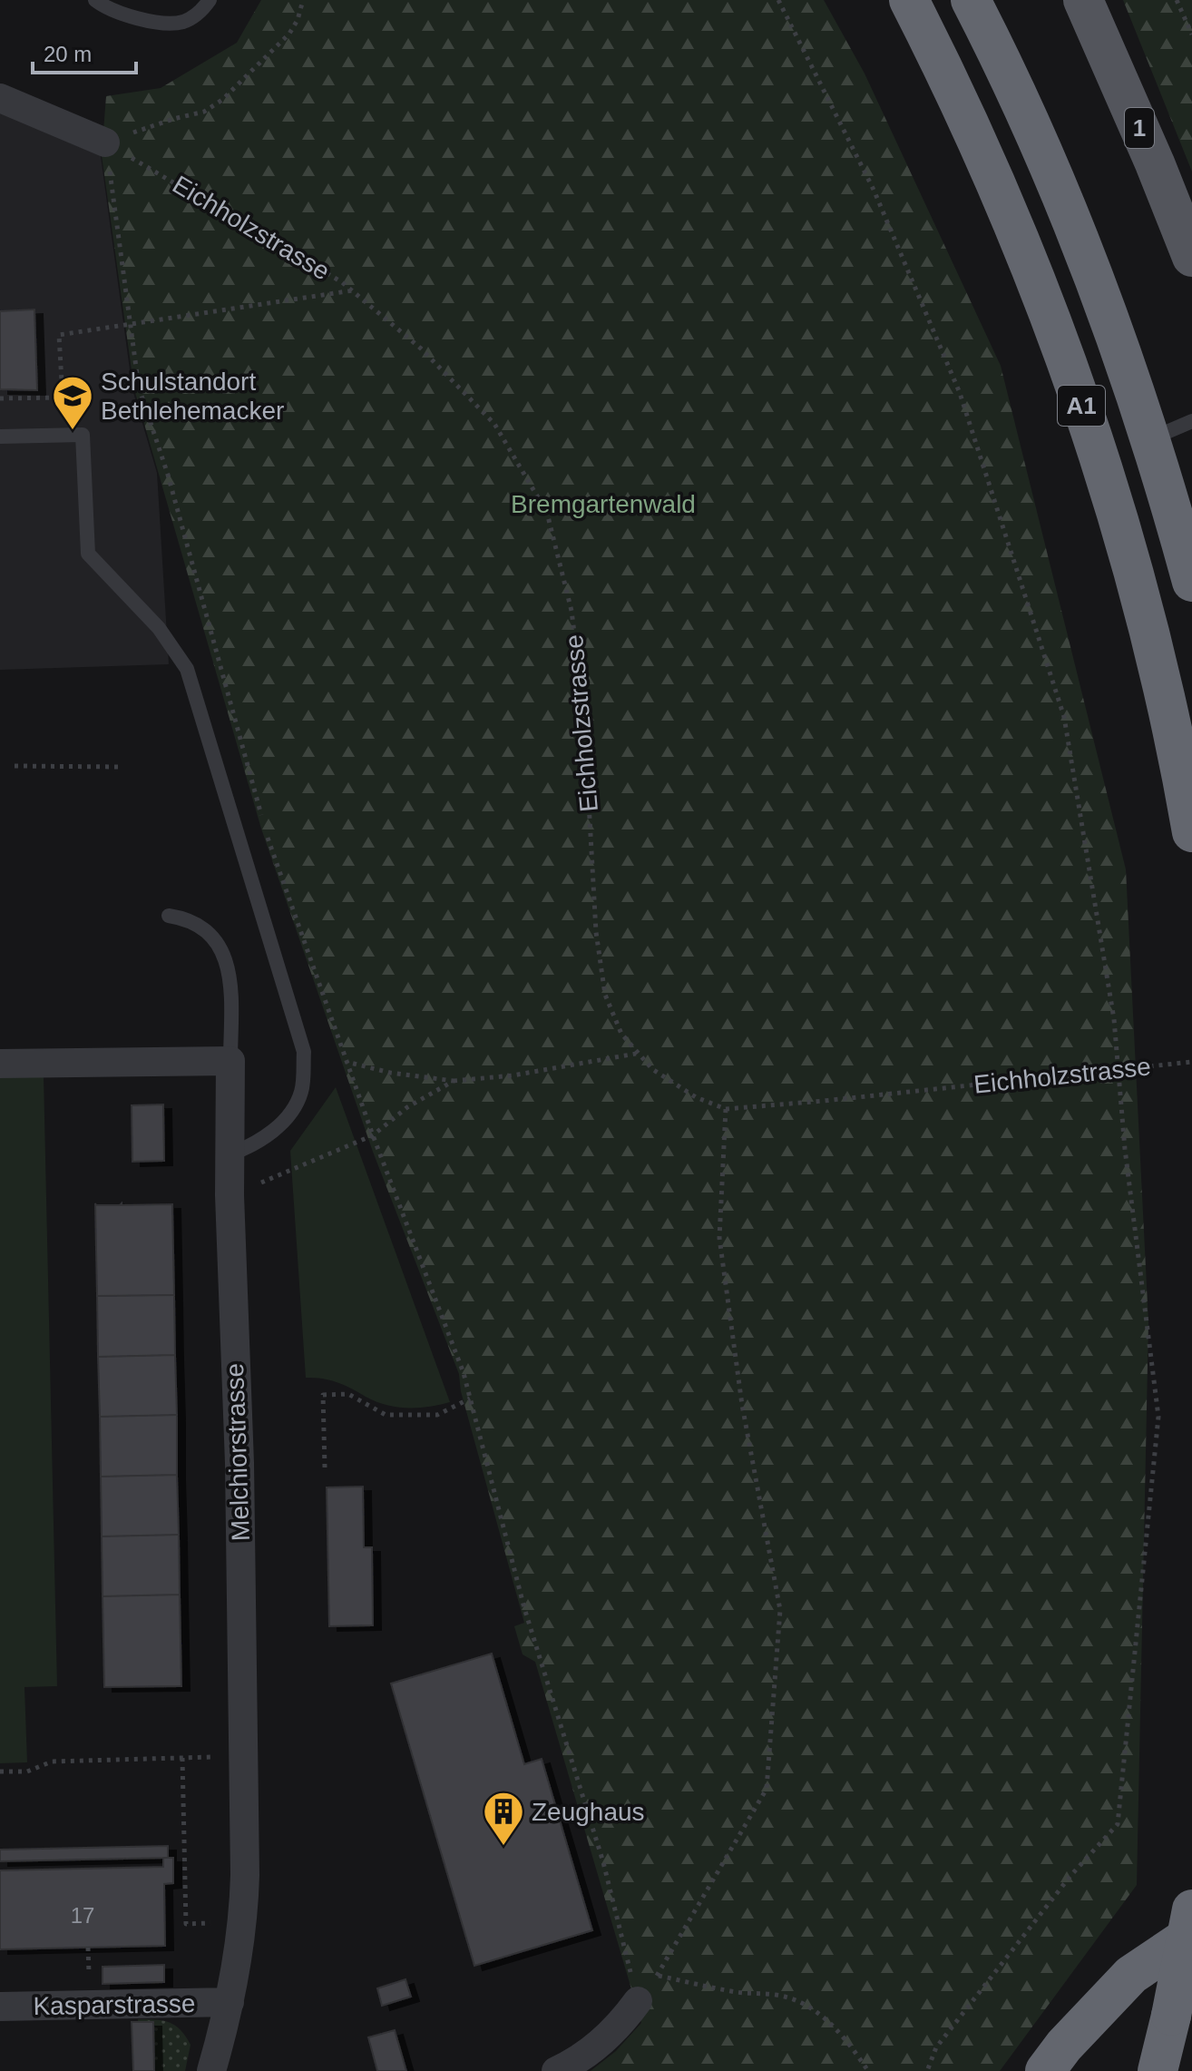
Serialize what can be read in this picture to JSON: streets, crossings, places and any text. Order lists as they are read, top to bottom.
{
  "streets": {
    "highway": ["A1"],
    "main road": ["1"],
    "street": ["Melchiorstrasse", "Kasparstrasse"],
    "path": ["Eichholzstrasse"]
  },
  "crossings": [
    ["Melchiorstrasse", "Kasparstrasse"]
  ],
  "parks": ["Bremgartenwald"],
  "places": {
    "school or university": ["Schulstandort Bethlehemacker"],
    "building": ["Zeughaus"]
  },
  "house_numbers": ["17"],
  "scale_bar": "20 m"
}
